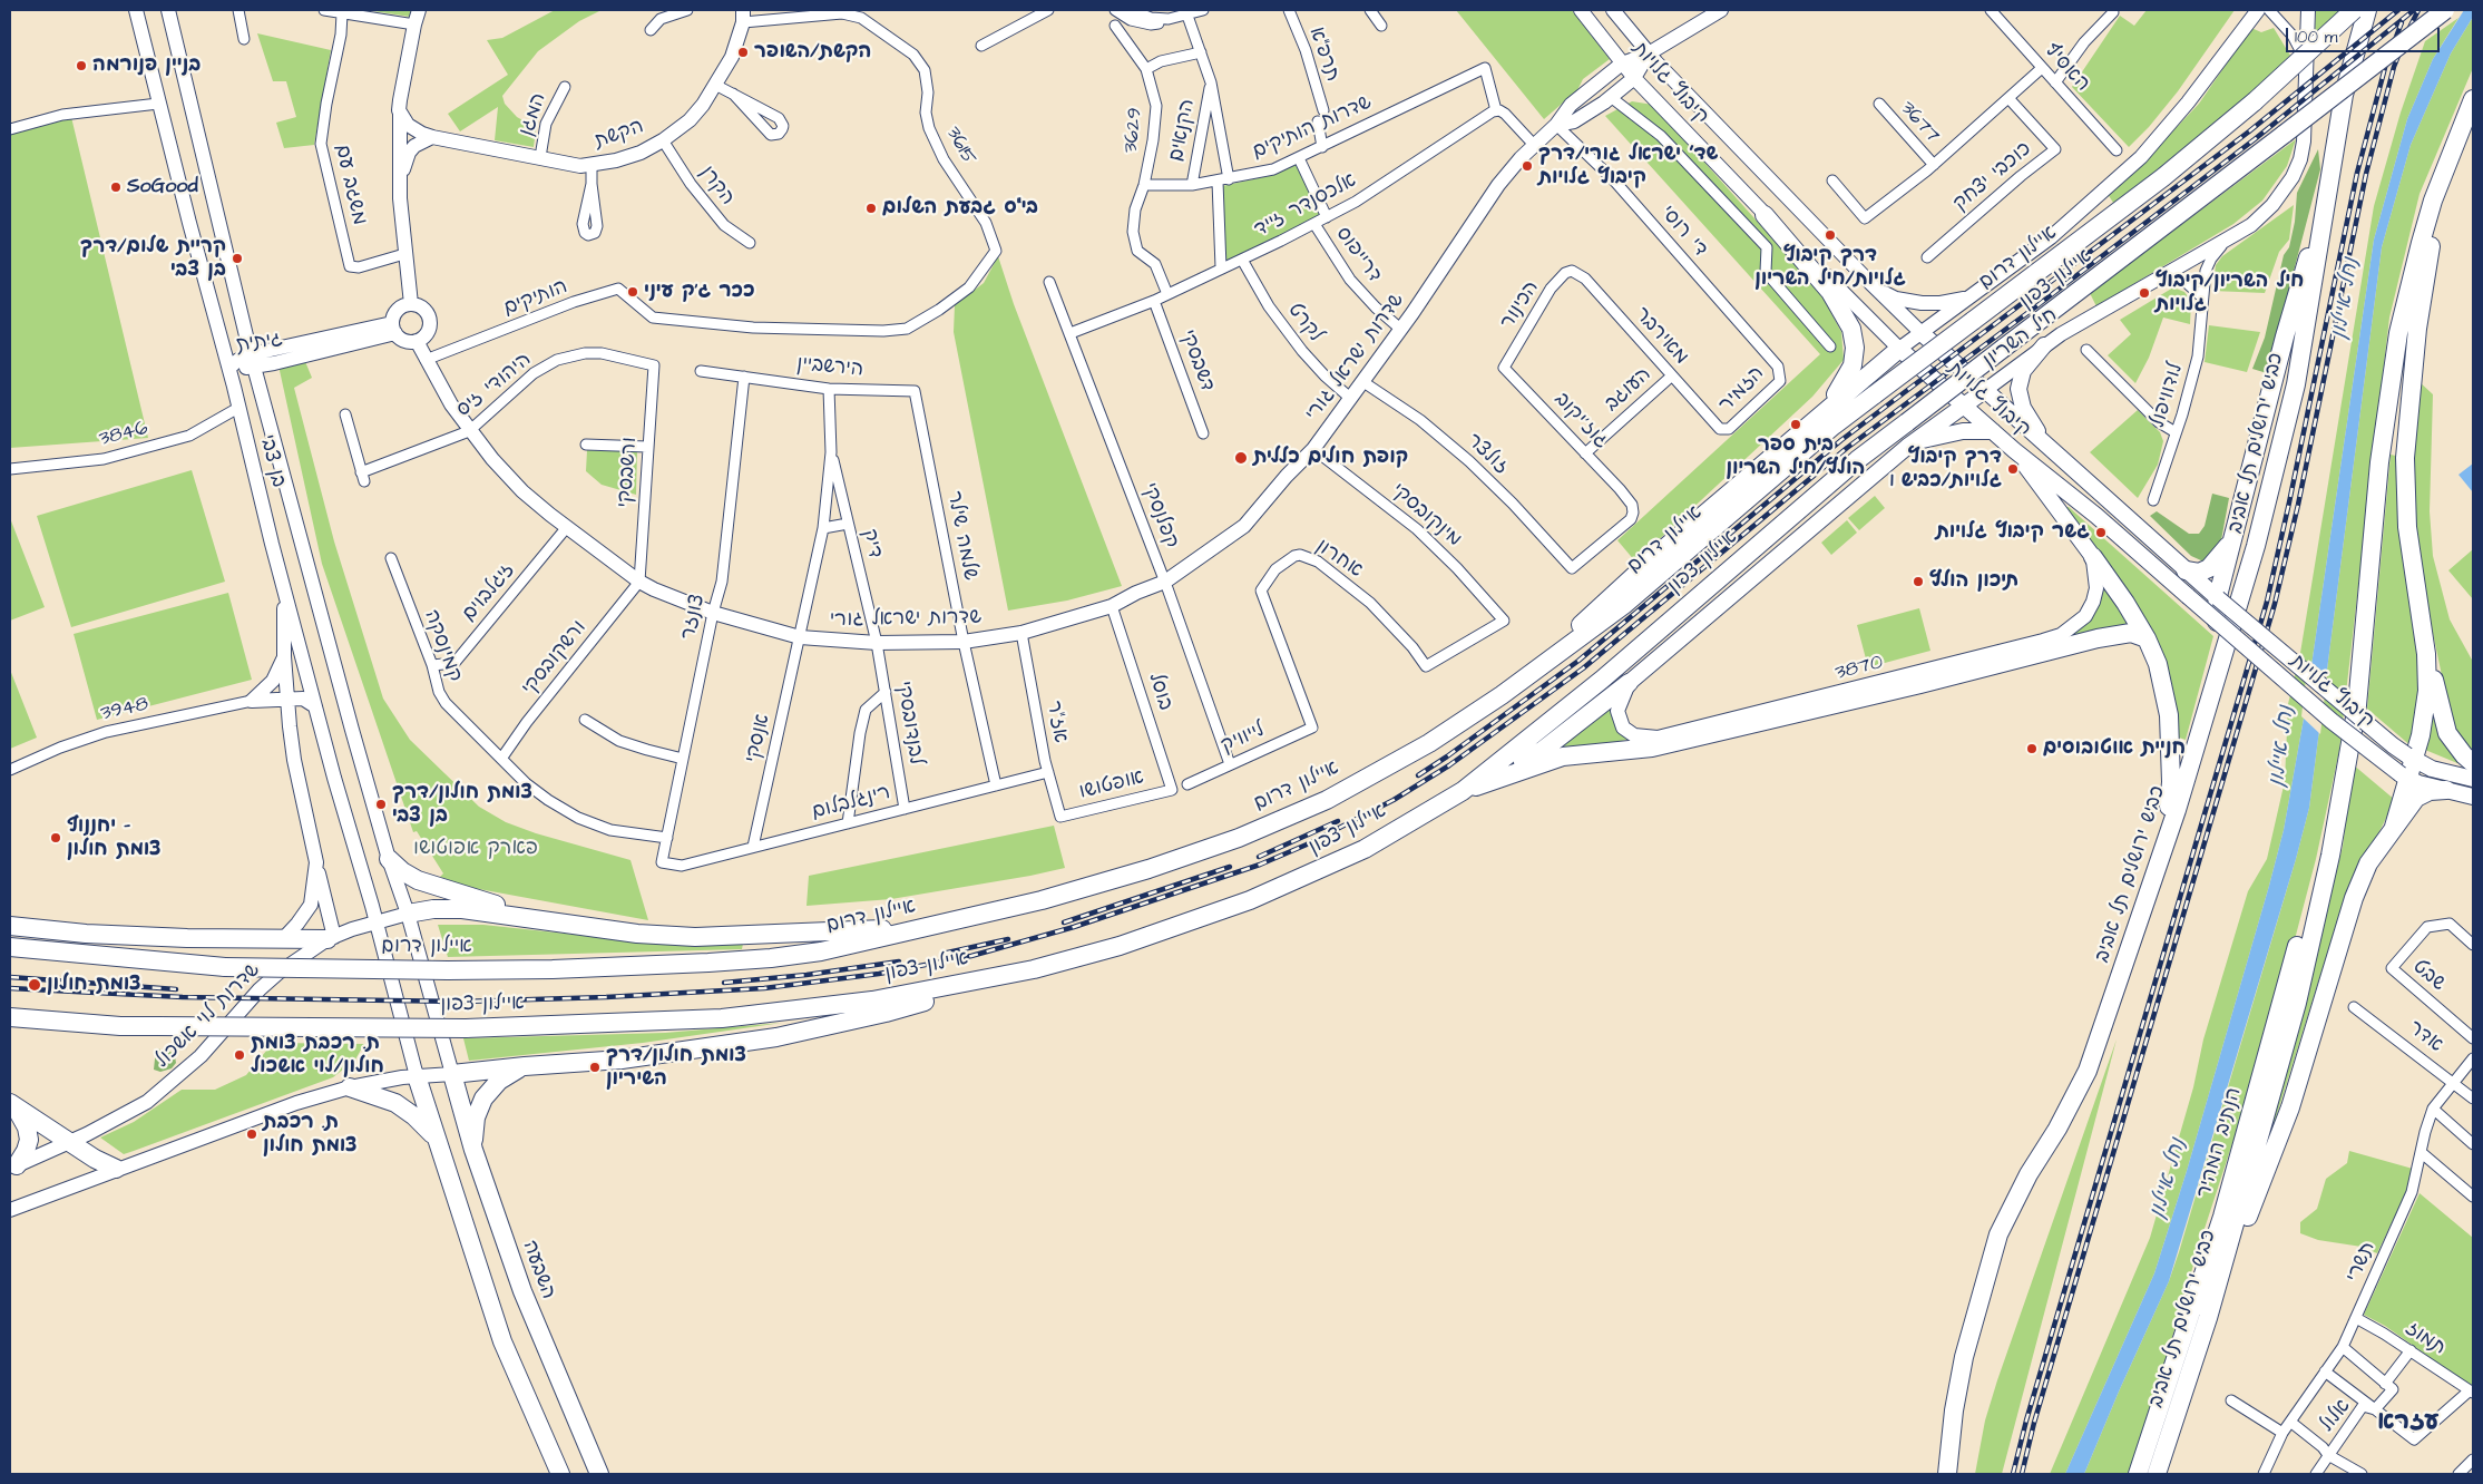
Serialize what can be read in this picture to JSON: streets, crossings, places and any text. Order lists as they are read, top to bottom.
{
  "streets": {
    "highway": [
      "איילון דרום",
      "איילון צפון",
      "כביש ירושלים תל אביב",
      "הנתיב המהיר",
      "השבעה"
    ],
    "main road": [
      "קיבוץ גלויות",
      "הקשת",
      "חיל השריון",
      "גיתית",
      "שדרות ישראל גורי",
      "בן צבי",
      "3870",
      "שדרות לוי אשכול"
    ],
    "street": [
      "תרפ\"א",
      "האסיף",
      "המגן",
      "3677",
      "שדרות הותיקים",
      "3629",
      "הקנאים",
      "3615",
      "כוכבי יצחק",
      "משגב עם",
      "הקרן",
      "אלכסנדר זייד",
      "די רוסי",
      "דרייפוס",
      "הותיקים",
      "הכינור",
      "לקרט",
      "מאירבר",
      "דשבסקי",
      "הירשביין",
      "היהודי זיס",
      "העוגב",
      "הזמיר",
      "לודוויפול",
      "גוז'יקוב",
      "3846",
      "זולצר",
      "ורשבסקי",
      "קפלנסקי",
      "מינקובסקי",
      "שלמה שילר",
      "דיק",
      "אחרון",
      "זיגלבוים",
      "צונזר",
      "קמינסקה",
      "ורשקובסקי",
      "בוסל",
      "3948",
      "אז\"ר",
      "לבנדובסקי",
      "אנסקי",
      "לייוויק",
      "אופטושו",
      "רינגלבלום",
      "שבט",
      "אדר",
      "תשרי",
      "תמוז",
      "אלול"
    ]
  },
  "crossings": [
    ["קיבוץ גלויות", "חיל השריון"],
    ["קיבוץ גלויות", "שדרות ישראל גורי"],
    ["המגן", "הקשת"],
    ["שדרות הותיקים", "3629"],
    ["שדרות הותיקים", "הקנאים"],
    ["שדרות הותיקים", "אלכסנדר זייד"],
    ["3629", "אלכסנדר זייד"],
    ["הקשת", "3615"],
    ["הקשת", "הקרן"],
    ["3615", "הותיקים"],
    ["אלכסנדר זייד", "דרייפוס"],
    ["אלכסנדר זייד", "לקרט"],
    ["אלכסנדר זייד", "דשבסקי"],
    ["אלכסנדר זייד", "קפלנסקי"],
    ["די רוסי", "שדרות ישראל גורי"],
    ["די רוסי", "הזמיר"],
    ["דרייפוס", "שדרות ישראל גורי"],
    ["הותיקים", "שדרות ישראל גורי"],
    ["הכינור", "מאירבר"],
    ["הכינור", "גוז'יקוב"],
    ["לקרט", "שדרות ישראל גורי"],
    ["מאירבר", "העוגב"],
    ["מאירבר", "הזמיר"],
    ["חיל השריון", "לודוויפול"],
    ["חיל השריון", "3870"],
    ["גיתית", "שדרות ישראל גורי"],
    ["גיתית", "בן צבי"],
    ["שדרות ישראל גורי", "היהודי זיס"],
    ["שדרות ישראל גורי", "זולצר"],
    ["שדרות ישראל גורי", "ורשבסקי"],
    ["שדרות ישראל גורי", "קפלנסקי"],
    ["שדרות ישראל גורי", "מינקובסקי"],
    ["שדרות ישראל גורי", "שלמה שילר"],
    ["שדרות ישראל גורי", "דיק"],
    ["שדרות ישראל גורי", "זיגלבוים"],
    ["שדרות ישראל גורי", "צונזר"],
    ["שדרות ישראל גורי", "ורשקובסקי"],
    ["שדרות ישראל גורי", "בוסל"],
    ["שדרות ישראל גורי", "אז\"ר"],
    ["שדרות ישראל גורי", "לבנדובסקי"],
    ["שדרות ישראל גורי", "אנסקי"],
    ["הירשביין", "שלמה שילר"],
    ["הירשביין", "דיק"],
    ["הירשביין", "צונזר"],
    ["היהודי זיס", "ורשבסקי"],
    ["העוגב", "גוז'יקוב"],
    ["גוז'יקוב", "זולצר"],
    ["3846", "בן צבי"],
    ["כביש ירושלים תל אביב", "הנתיב המהיר"],
    ["בן צבי", "שדרות לוי אשכול"],
    ["בן צבי", "השבעה"],
    ["ורשבסקי", "ורשקובסקי"],
    ["קפלנסקי", "לייוויק"],
    ["מינקובסקי", "אחרון"],
    ["שלמה שילר", "רינגלבלום"],
    ["דיק", "לבנדובסקי"],
    ["דיק", "אנסקי"],
    ["אחרון", "לייוויק"],
    ["זיגלבוים", "קמינסקה"],
    ["צונזר", "קמינסקה"],
    ["צונזר", "רינגלבלום"],
    ["קמינסקה", "ורשקובסקי"],
    ["בוסל", "אופטושו"],
    ["אז\"ר", "אופטושו"],
    ["אז\"ר", "רינגלבלום"],
    ["לבנדובסקי", "רינגלבלום"],
    ["אנסקי", "רינגלבלום"],
    ["אדר", "תשרי"],
    ["תשרי", "תמוז"],
    ["תמוז", "אלול"]
  ],
  "districts": ["עזרא"],
  "water": ["נחל איילון"],
  "parks": ["פארק אפוטושו"],
  "places": [
    "הקשת/השופר",
    "בניין פנורמה",
    "שד׳ ישראל גורי/דרך קיבוץ גלויות",
    "SoGood",
    "בי\"ס גבעת השלום",
    "דרך קיבוץ גלויות/חיל השריון",
    "קריית שלום/דרך בן צבי",
    "ככר ג'ק עיני",
    "חיל השריון/קיבוץ גלויות",
    "בית ספר הולץ/חיל השריון",
    "קופת חולים כללית",
    "דרך קיבוץ גלויות/כביש 1",
    "גשר קיבוץ גלויות",
    "תיכון הולץ",
    "חניית אוטובוסים",
    "צומת חולון/דרך בן צבי",
    "יחננוף - צומת חולון",
    "צומת חולון",
    "ת. רכבת צומת חולון/לוי אשכול",
    "צומת חולון/דרך השיריון",
    "ת. רכבת צומת חולון"
  ],
  "scale_bar": "100 m"
}
